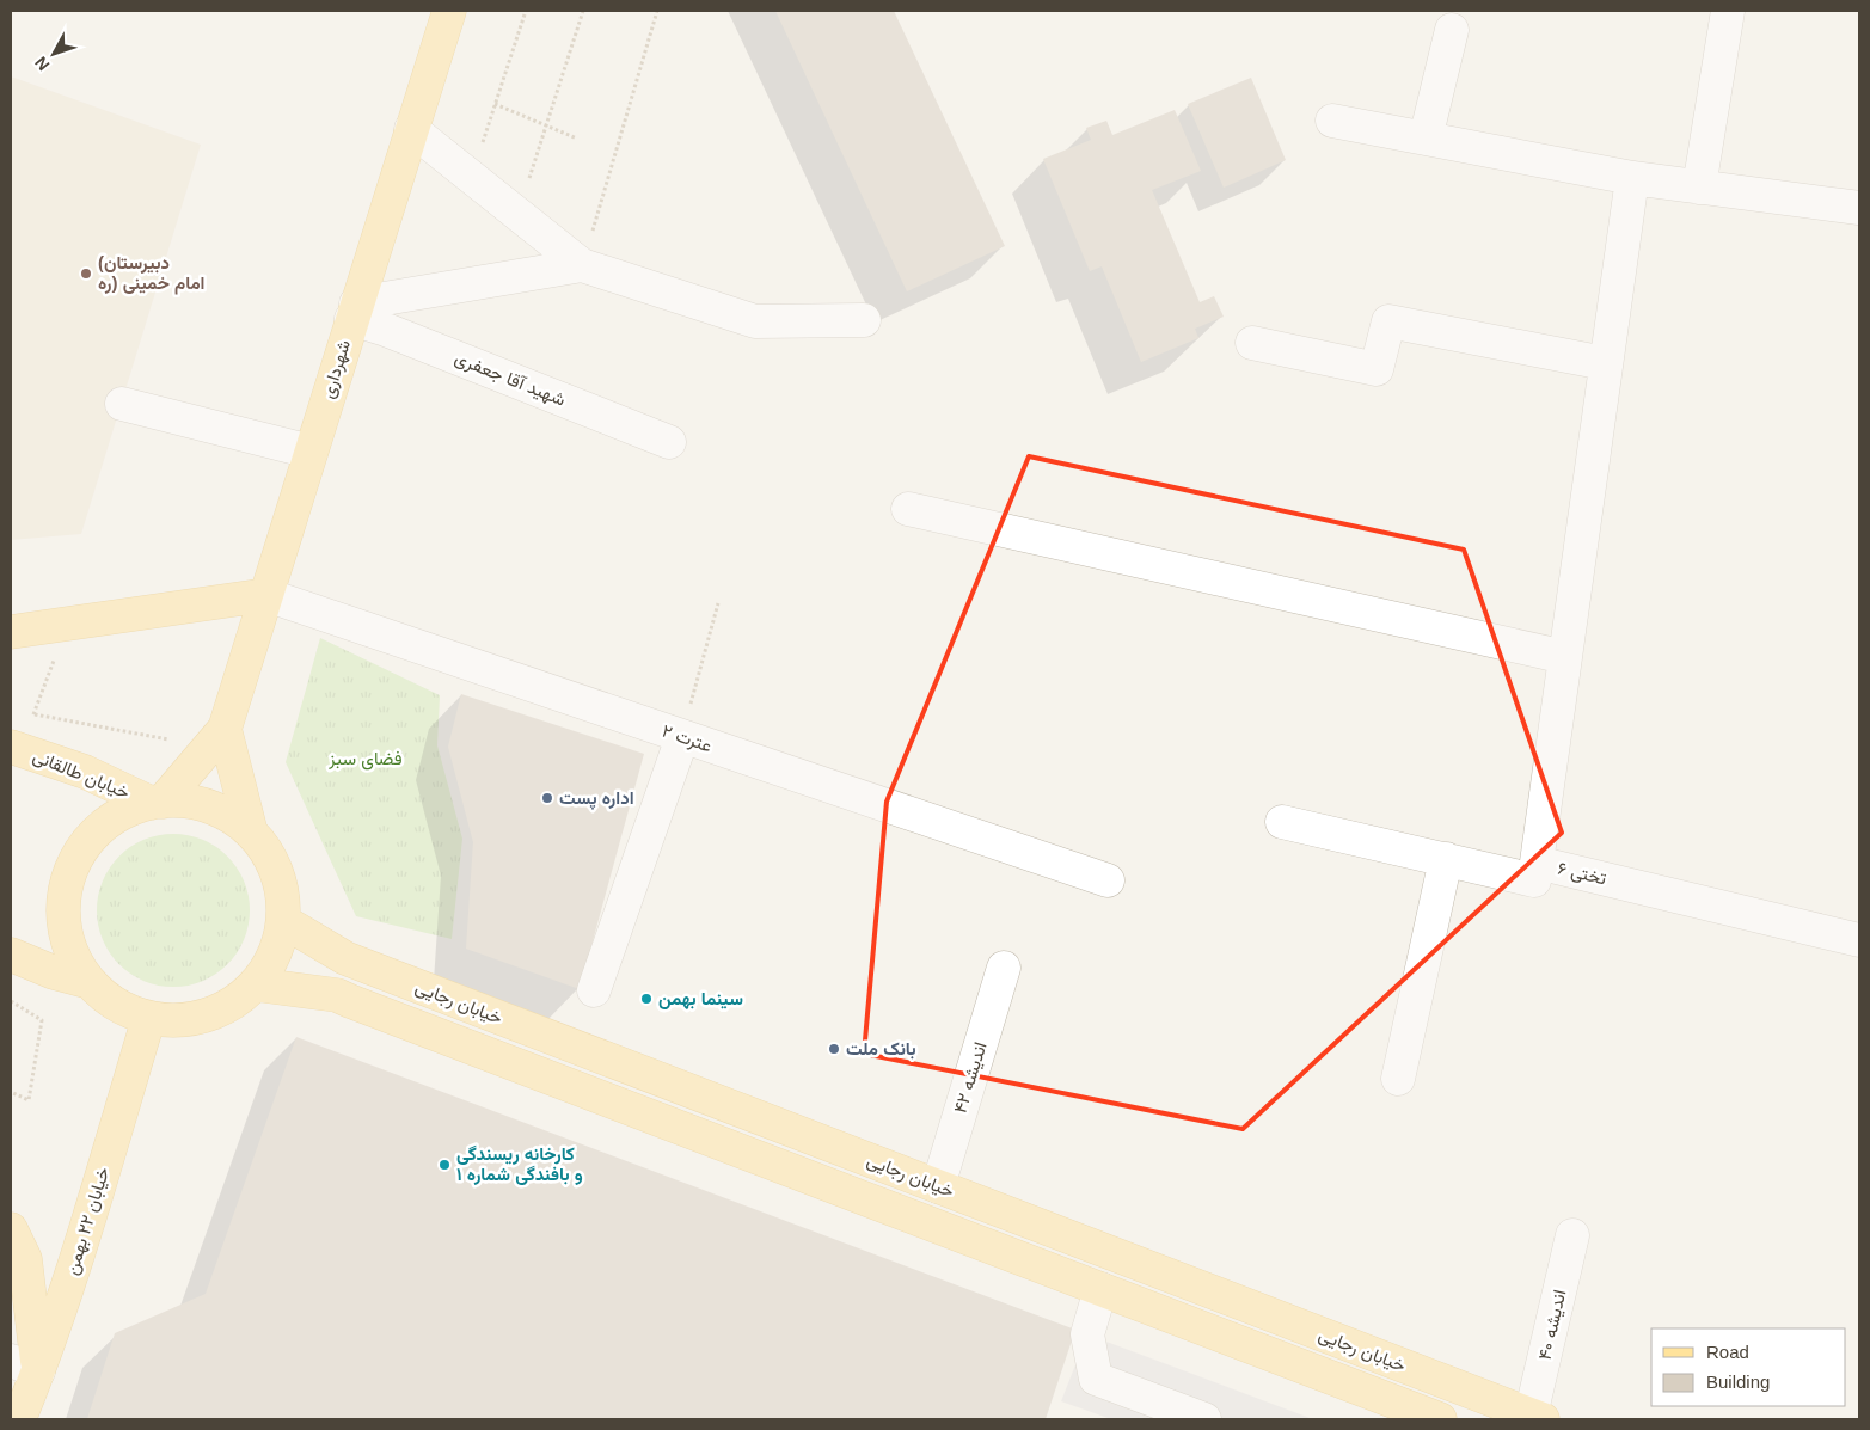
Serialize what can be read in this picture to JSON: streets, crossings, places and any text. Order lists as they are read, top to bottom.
{
  "streets": {
    "main road": [
      "شهرداری",
      "خیابان طالقانی",
      "خیابان رجایی",
      "خیابان ٢٢ بهمن"
    ],
    "street": [
      "شهید آقا جعفری",
      "عترت ۲",
      "تختی ۶",
      "اندیشه ۴۲",
      "اندیشه ۴۰"
    ]
  },
  "crossings": [
    ["شهرداری", "شهید آقا جعفری"],
    ["شهرداری", "عترت ۲"],
    ["خیابان رجایی", "اندیشه ۴۲"],
    ["خیابان رجایی", "اندیشه ۴۰"]
  ],
  "parks": ["فضای سبز"],
  "places": [
    "(دبیرستان امام خمینی (ره",
    "اداره پست",
    "سینما بهمن",
    "بانک ملت",
    "کارخانه ریسندگی و بافندگی شماره ۱"
  ],
  "legend": ["Road", "Building"],
  "north": "bottom left"
}
